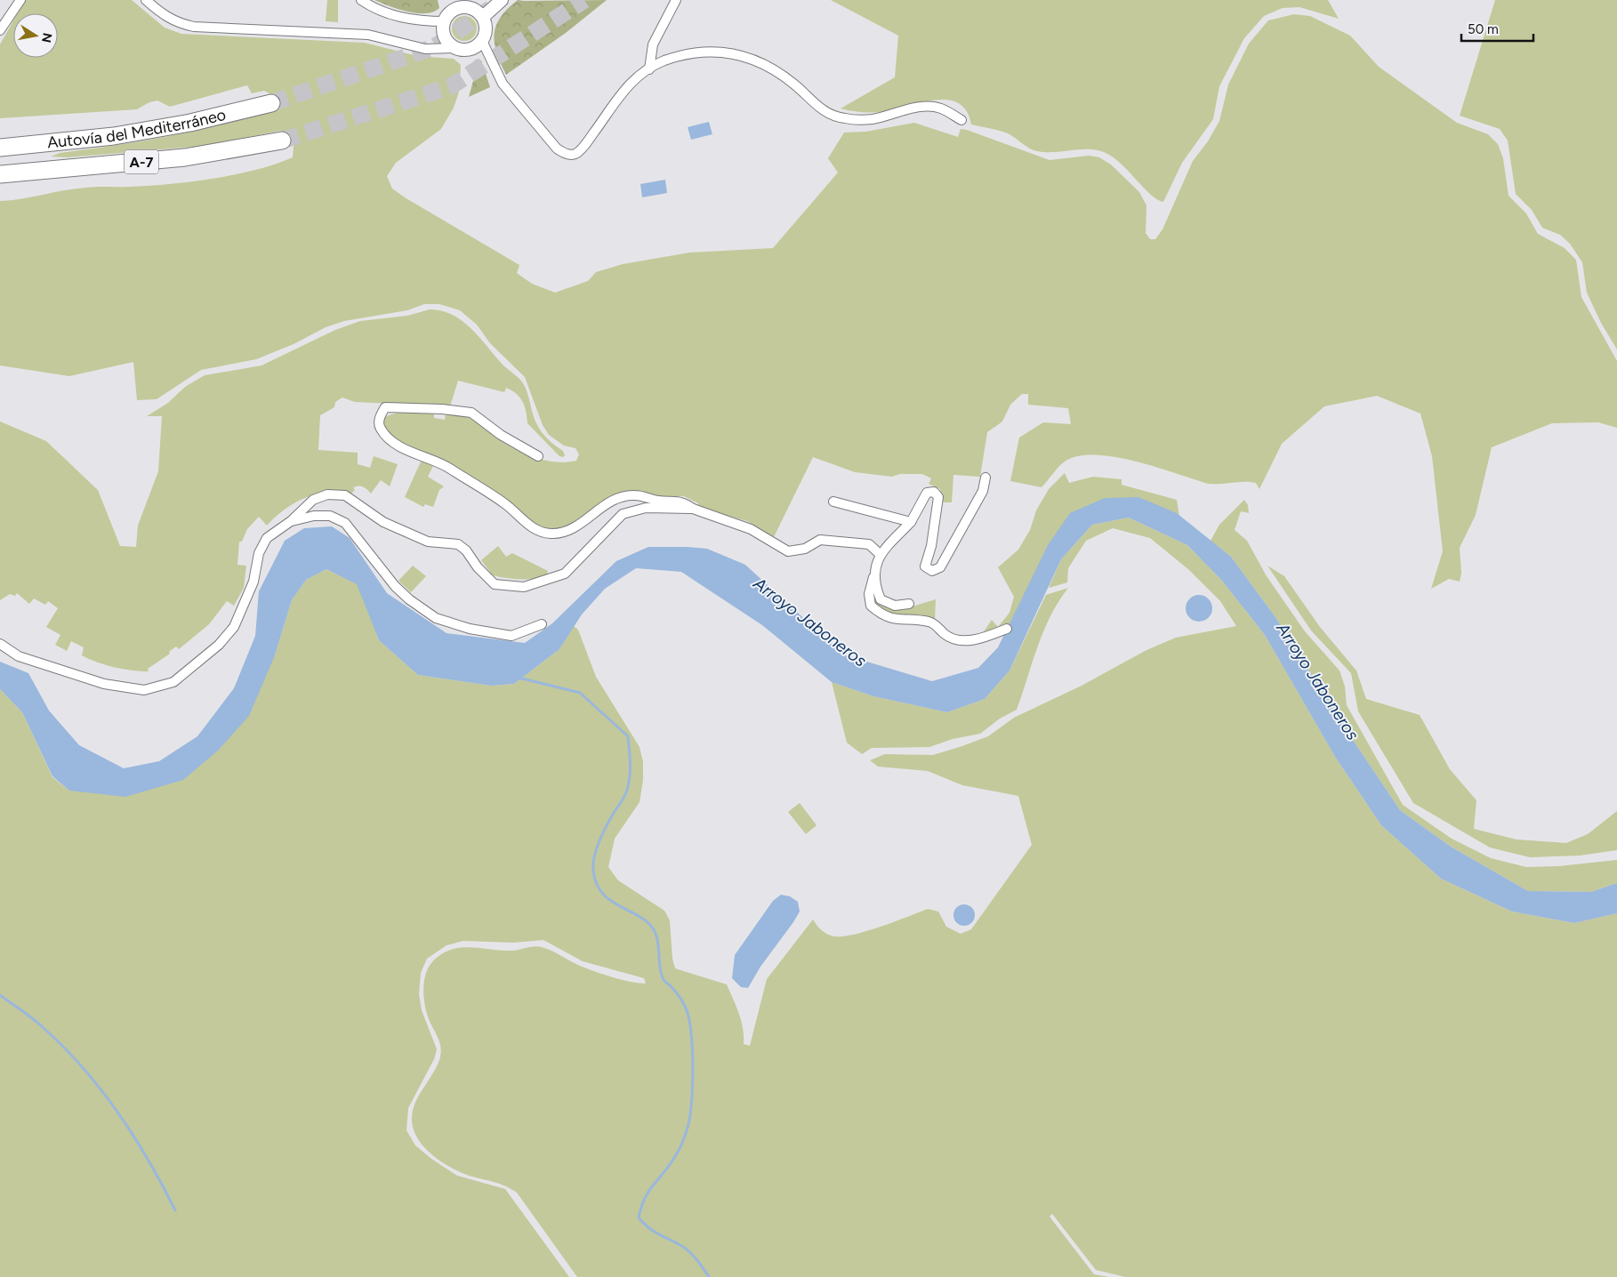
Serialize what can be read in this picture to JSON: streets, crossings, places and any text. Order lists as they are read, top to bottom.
{
  "streets": {
    "highway": ["Autovía del Mediterráneo", "A-7"]
  },
  "water": ["Arroyo Jaboneros"],
  "scale_bar": "50 m",
  "north": "right"
}
